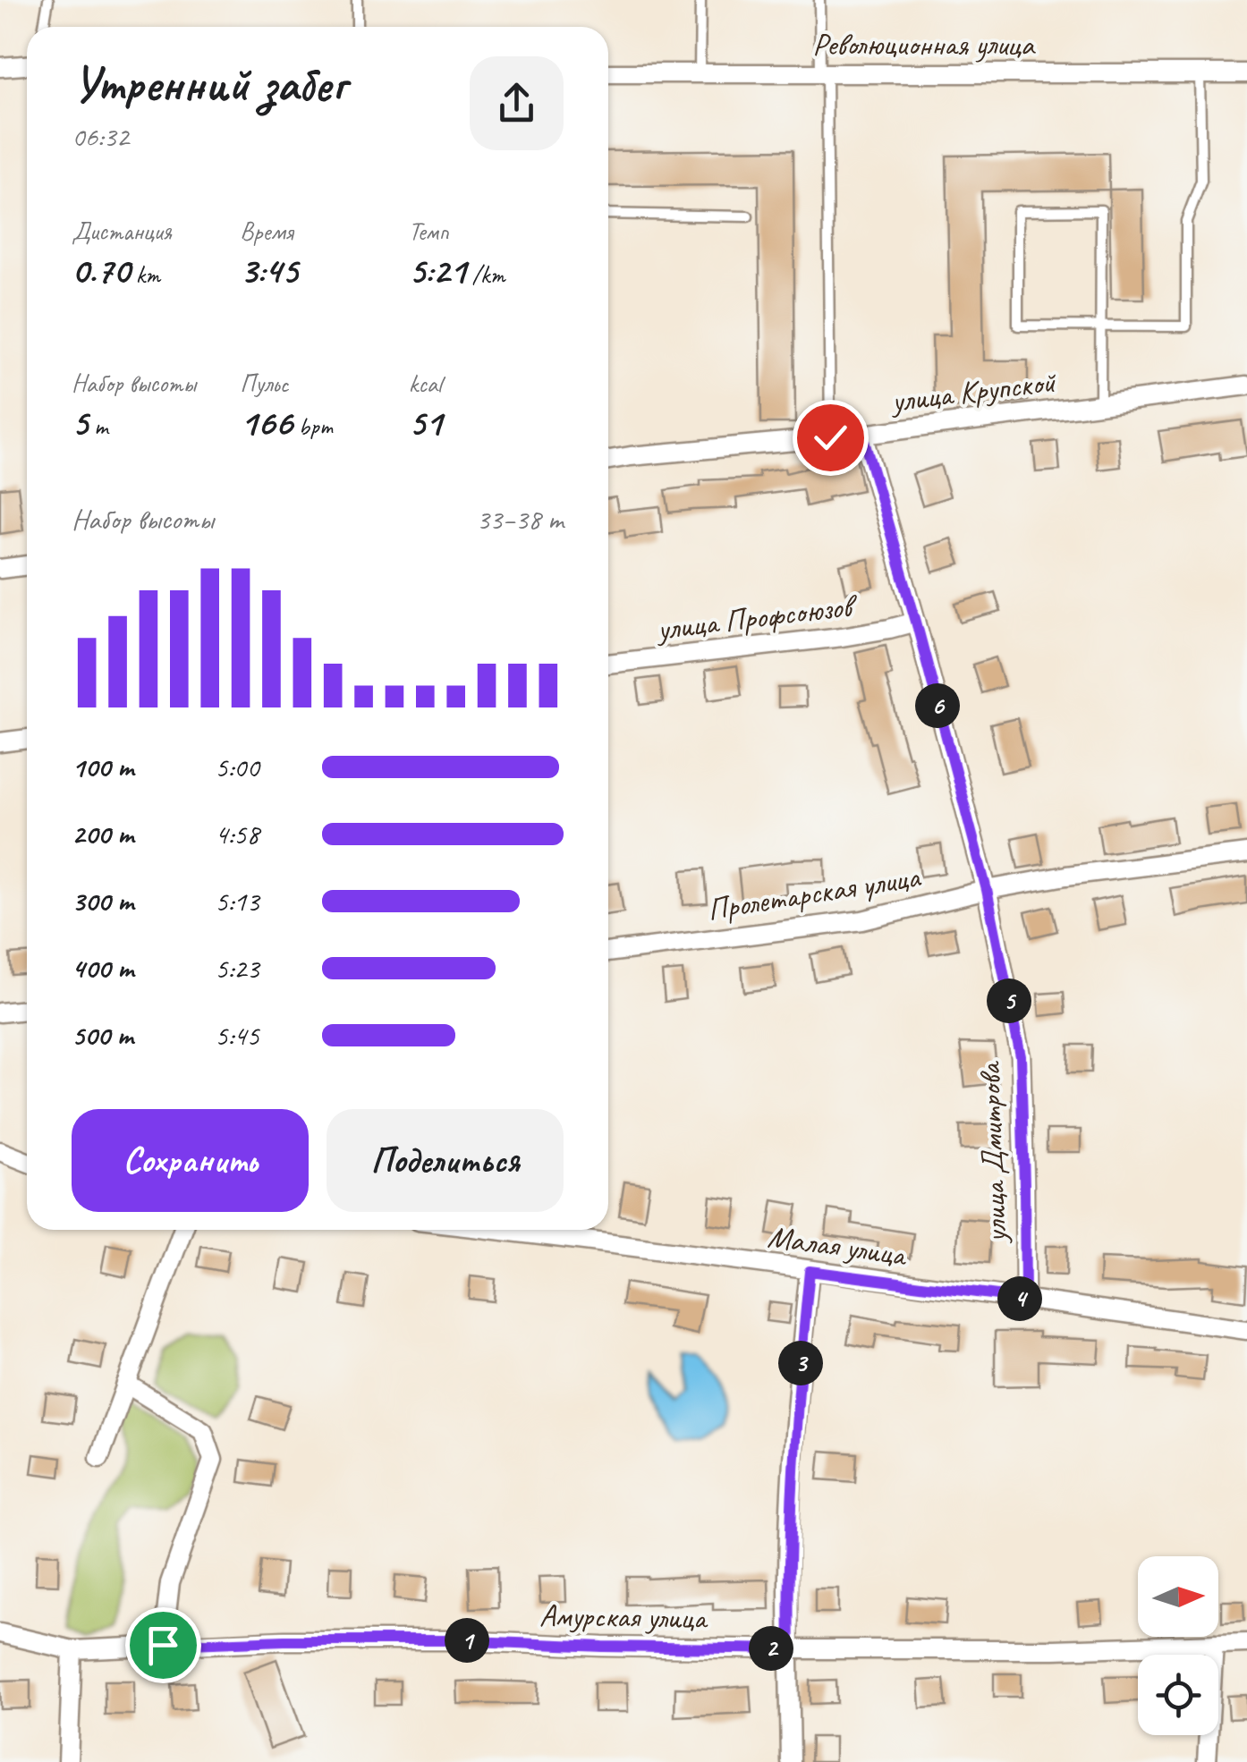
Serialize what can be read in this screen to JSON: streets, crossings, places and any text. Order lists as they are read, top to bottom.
{
  "streets": {
    "street": [
      "Революционная улица",
      "улица Крупской",
      "улица Профсоюзов",
      "Пролетарская улица",
      "улица Дмитрова",
      "Малая улица",
      "Амурская улица"
    ]
  },
  "crossings": [
    ["улица Крупской", "улица Дмитрова"],
    ["улица Профсоюзов", "улица Дмитрова"],
    ["Пролетарская улица", "улица Дмитрова"],
    ["улица Дмитрова", "Малая улица"]
  ],
  "north": "right",
  "page": {
    "heading": ["Утренний забег", "06:32"],
    "stats": [
      ["Дистанция", "0.70 km"],
      ["Время", "3:45"],
      ["Темп", "5:21 /km"],
      ["Набор высоты", "5 m"],
      ["Пульс", "166 bpm"],
      ["kcal", "51"]
    ],
    "chart": ["Набор высоты", "33–38 m"],
    "pins": [
      "6",
      "5",
      "4",
      "3",
      "1",
      "2"
    ],
    "list": [
      {
        "name": "100 m",
        "note": "5:00"
      },
      {
        "name": "200 m",
        "note": "4:58"
      },
      {
        "name": "300 m",
        "note": "5:13"
      },
      {
        "name": "400 m",
        "note": "5:23"
      },
      {
        "name": "500 m",
        "note": "5:45"
      }
    ],
    "buttons": ["Сохранить", "Поделиться"]
  }
}
